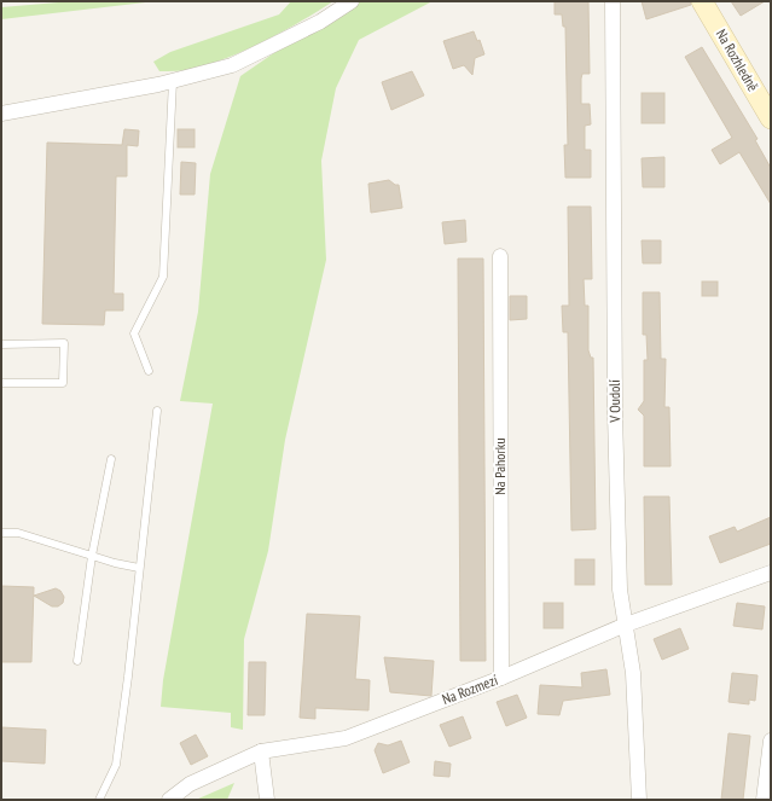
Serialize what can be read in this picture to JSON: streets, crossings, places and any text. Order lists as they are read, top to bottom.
{
  "streets": {
    "street": [
      "Na Rozhledně",
      "V Oudolí",
      "Na Pahorku",
      "Na Rozmezí"
    ]
  },
  "crossings": [
    ["V Oudolí", "Na Rozmezí"],
    ["Na Pahorku", "Na Rozmezí"]
  ]
}
